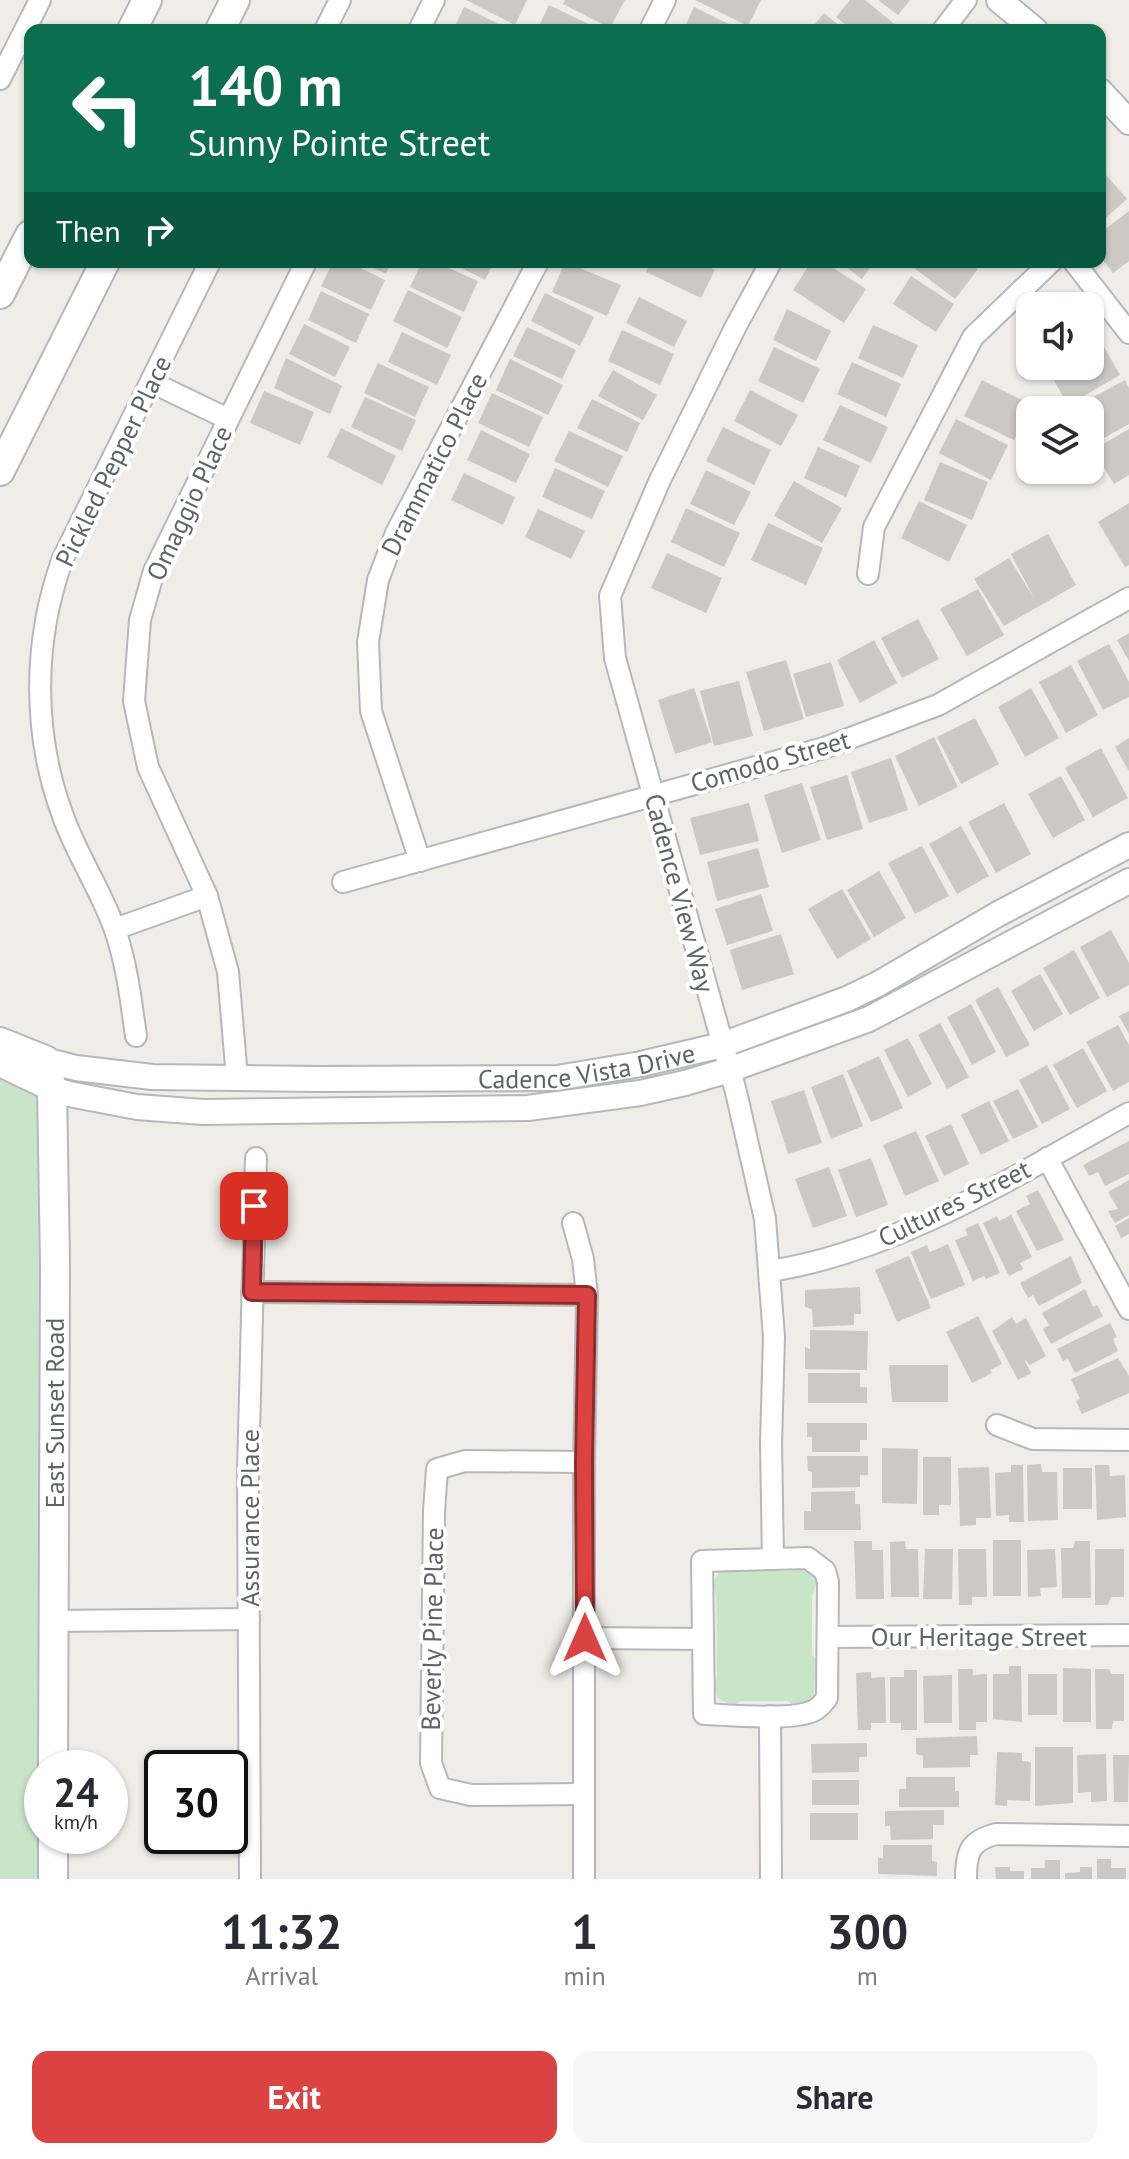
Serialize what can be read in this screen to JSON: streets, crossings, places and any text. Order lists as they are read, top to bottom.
{
  "streets": {
    "main road": ["Cadence Vista Drive", "East Sunset Road"],
    "street": [
      "Pickled Pepper Place",
      "Drammatico Place",
      "Omaggio Place",
      "Comodo Street",
      "Cadence View Way",
      "Cultures Street",
      "Assurance Place",
      "Beverly Pine Place",
      "Our Heritage Street"
    ]
  },
  "crossings": [
    ["Drammatico Place", "Comodo Street"],
    ["Omaggio Place", "Cadence Vista Drive"],
    ["Comodo Street", "Cadence View Way"],
    ["Cadence View Way", "Cadence Vista Drive"],
    ["Cadence View Way", "Cultures Street"],
    ["Cadence Vista Drive", "East Sunset Road"]
  ],
  "page": {
    "turn": ["140 m", "Sunny Pointe Street"],
    "then": "Then",
    "speed": "24 km/h",
    "limit": "30",
    "eta": [
      "11:32",
      "Arrival",
      "1",
      "min",
      "300",
      "m"
    ],
    "buttons": ["Exit", "Share"]
  }
}
